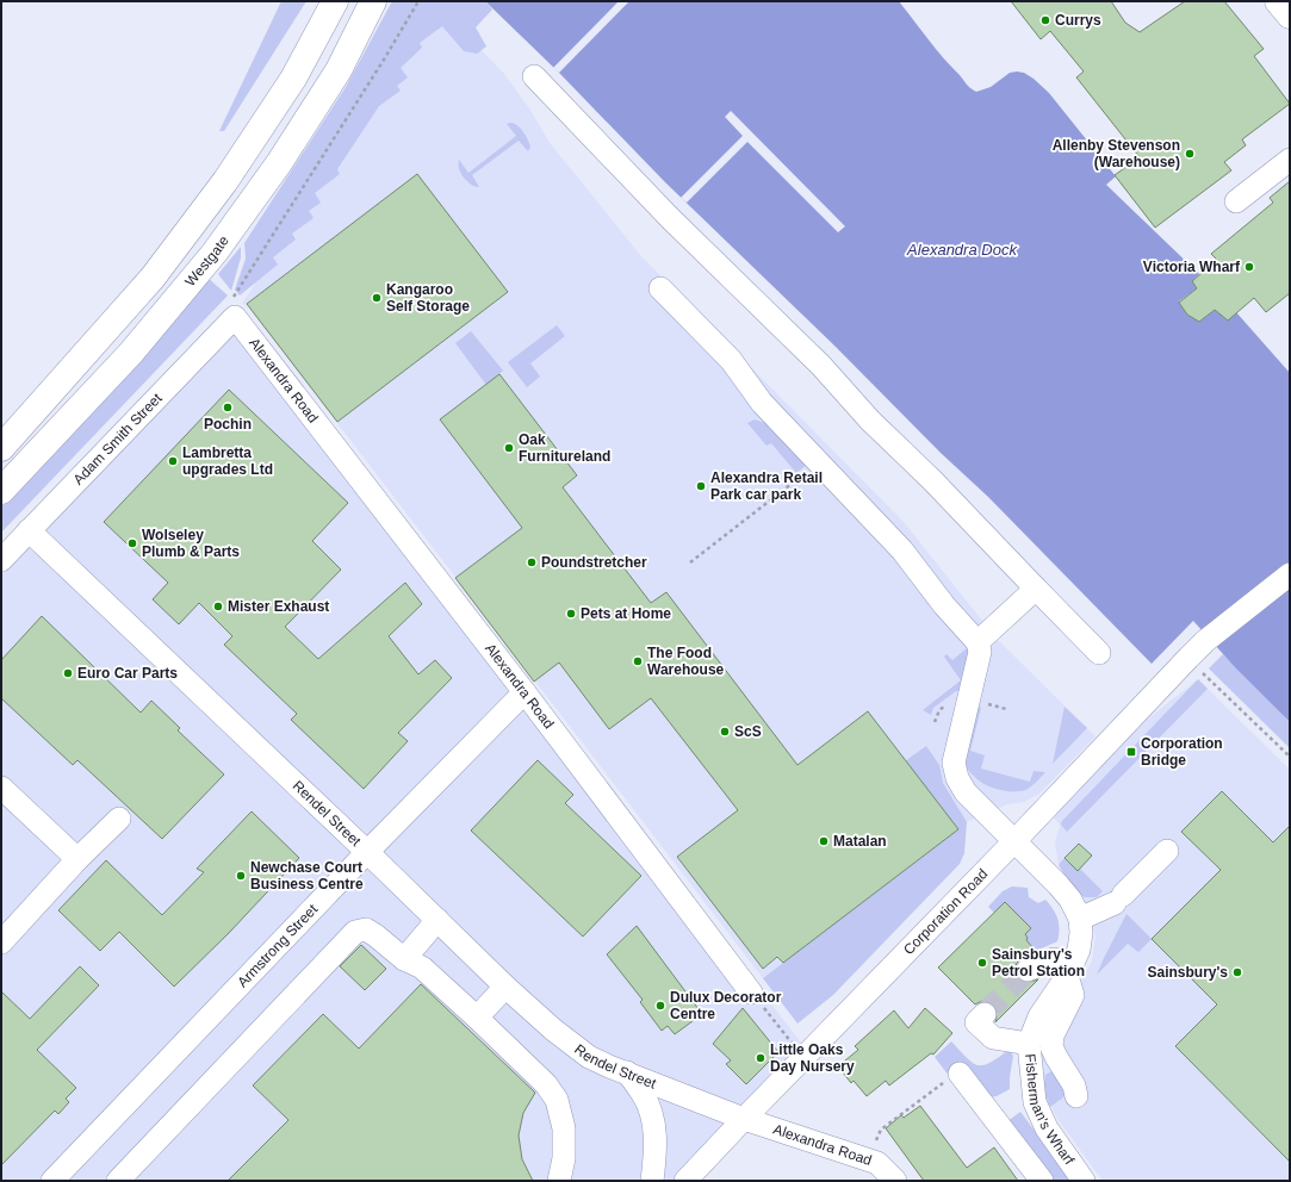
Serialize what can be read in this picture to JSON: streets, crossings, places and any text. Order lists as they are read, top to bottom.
{
  "streets": {
    "highway": ["Westgate"],
    "street": [
      "Alexandra Road",
      "Adam Smith Street",
      "Rendel Street",
      "Corporation Road",
      "Armstrong Street",
      "Fisherman's Wharf"
    ]
  },
  "crossings": [
    ["Alexandra Road", "Adam Smith Street"],
    ["Alexandra Road", "Rendel Street"],
    ["Alexandra Road", "Corporation Road"],
    ["Alexandra Road", "Armstrong Street"],
    ["Adam Smith Street", "Rendel Street"],
    ["Rendel Street", "Corporation Road"],
    ["Rendel Street", "Armstrong Street"],
    ["Corporation Road", "Fisherman's Wharf"]
  ],
  "water": ["Alexandra Dock"],
  "places": {
    "other": [
      "Currys",
      "Allenby Stevenson (Warehouse)",
      "Victoria Wharf",
      "Kangaroo Self Storage",
      "Pochin",
      "Oak Furnitureland",
      "Lambretta upgrades Ltd",
      "Alexandra Retail Park car park",
      "Wolseley Plumb & Parts",
      "Poundstretcher",
      "Mister Exhaust",
      "Pets at Home",
      "The Food Warehouse",
      "Euro Car Parts",
      "ScS",
      "Matalan",
      "Newchase Court Business Centre",
      "Sainsbury's Petrol Station",
      "Sainsbury's",
      "Dulux Decorator Centre",
      "Little Oaks Day Nursery"
    ],
    "transit": ["Corporation Bridge"]
  }
}
